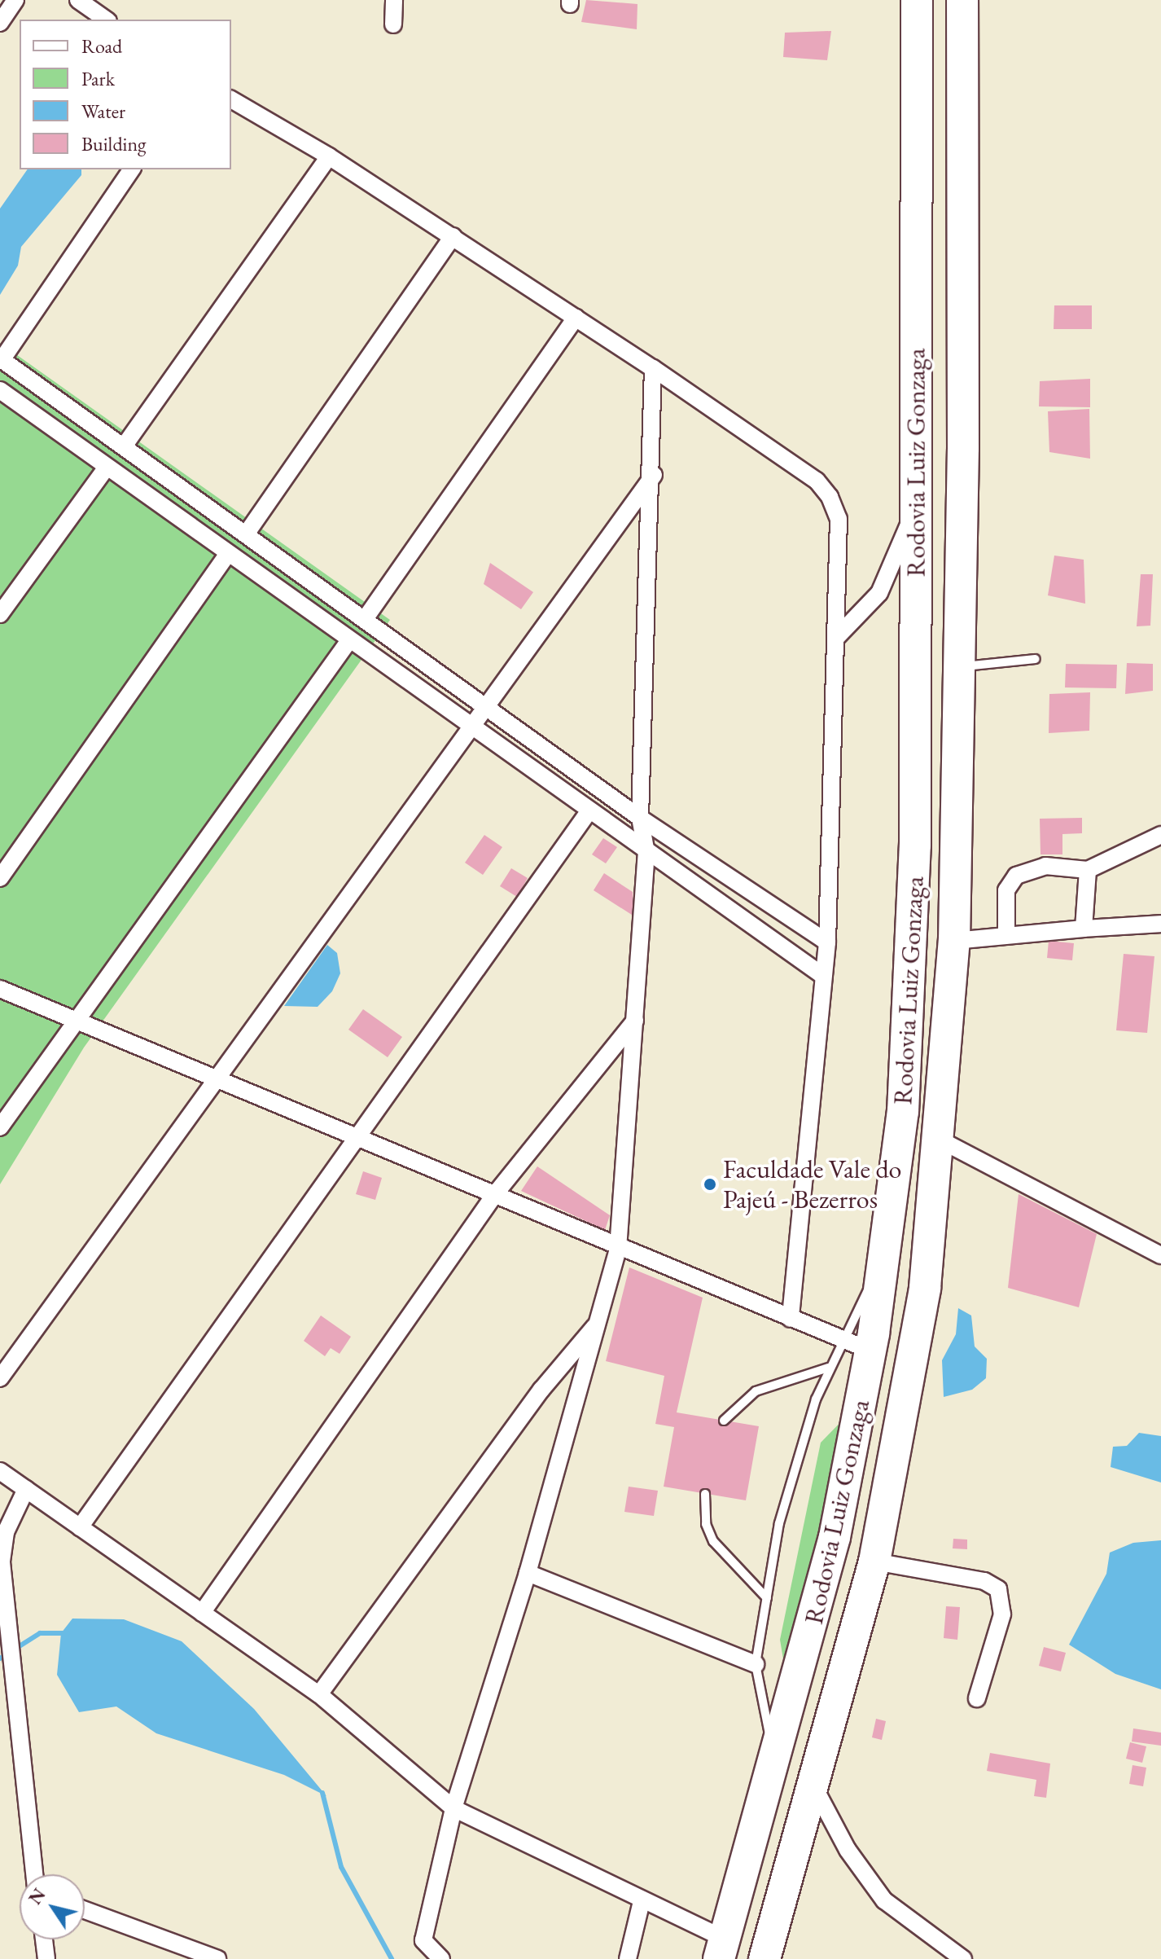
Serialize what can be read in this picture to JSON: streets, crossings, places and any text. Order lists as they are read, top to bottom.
{
  "streets": {
    "highway": ["Rodovia Luiz Gonzaga"]
  },
  "places": ["Faculdade Vale do Pajeú - Bezerros"],
  "legend": [
    "Road",
    "Park",
    "Water",
    "Building"
  ],
  "north": "top left"
}
